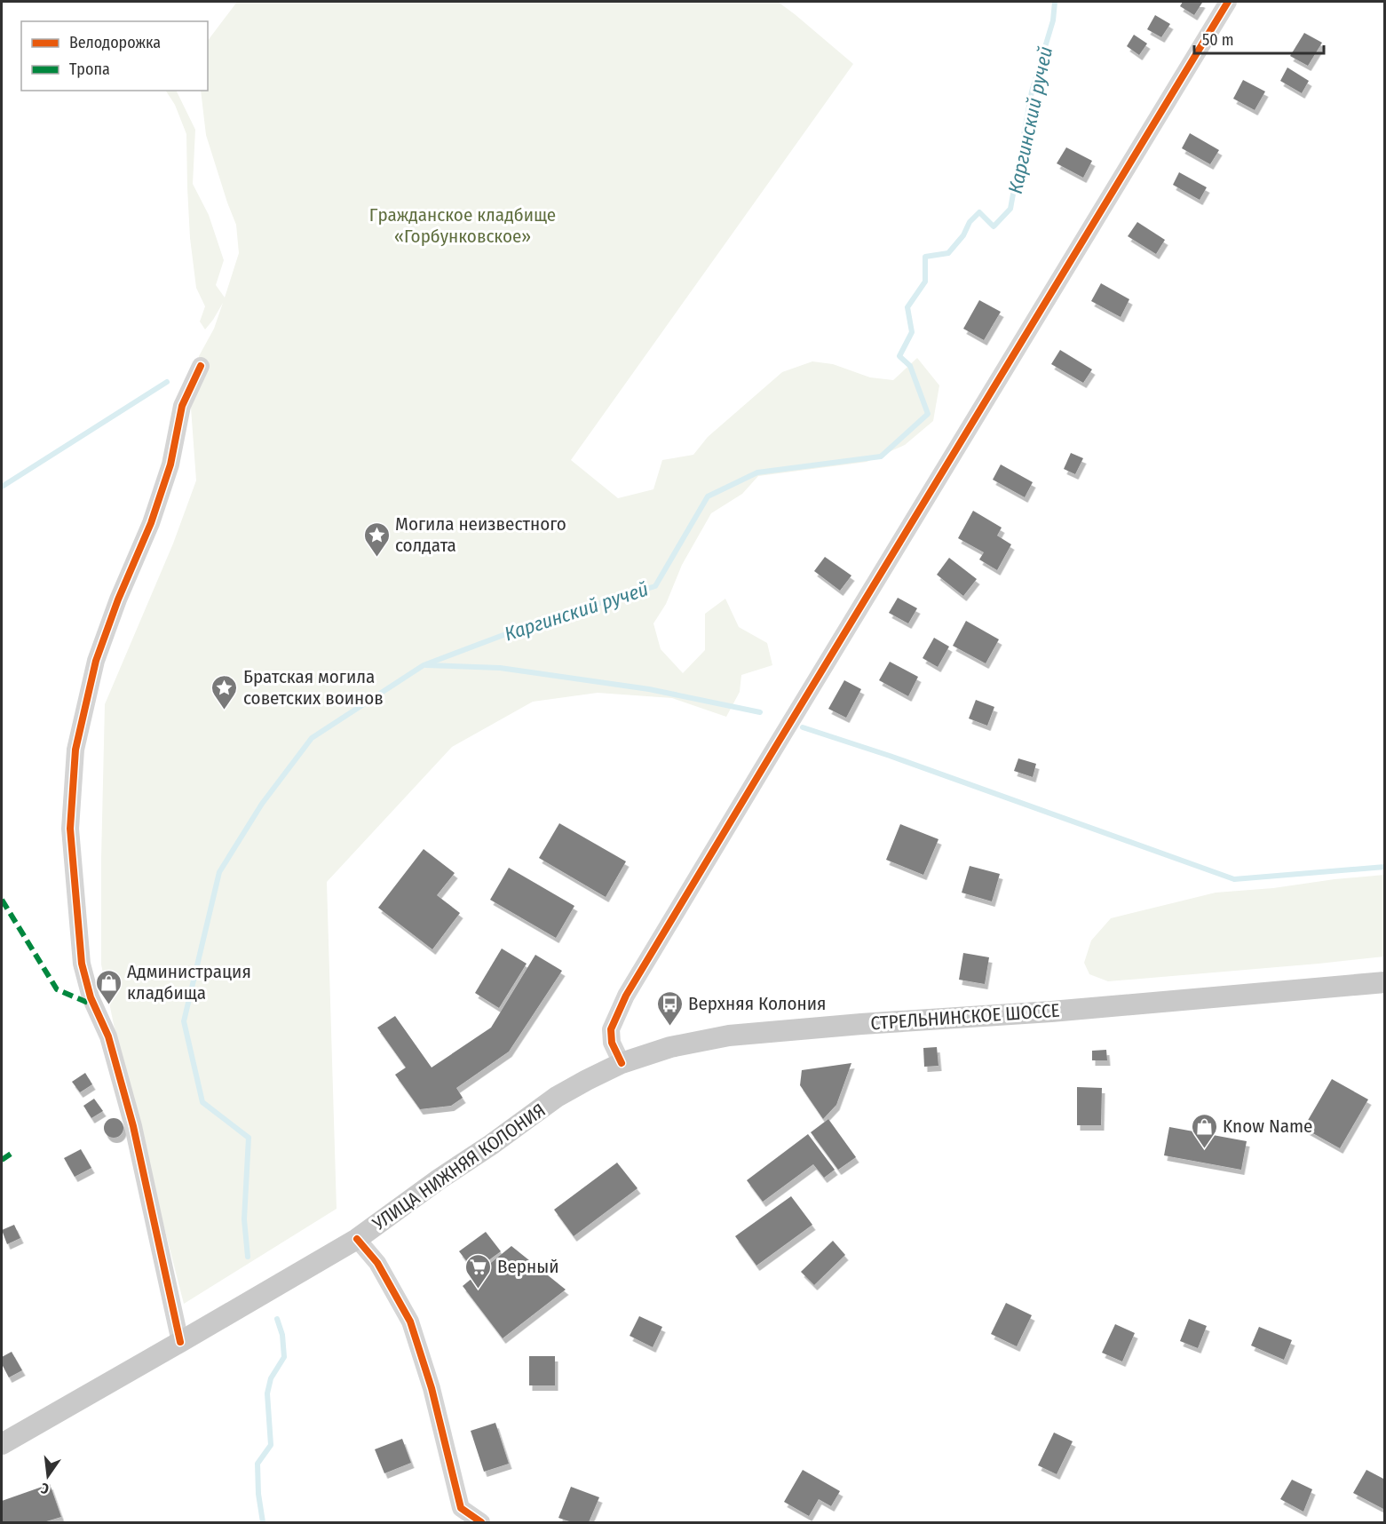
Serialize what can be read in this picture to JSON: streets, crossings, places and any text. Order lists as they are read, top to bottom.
{
  "streets": {
    "main road": ["СТРЕЛЬНИНСКОЕ ШОССЕ", "УЛИЦА НИЖНЯЯ КОЛОНИЯ"]
  },
  "crossings": [
    ["СТРЕЛЬНИНСКОЕ ШОССЕ", "УЛИЦА НИЖНЯЯ КОЛОНИЯ"]
  ],
  "water": ["Каргинский ручей"],
  "parks": ["Гражданское кладбище «Горбунковское»"],
  "places": {
    "place": ["Могила неизвестного солдата", "Братская могила советских воинов"],
    "shop": ["Администрация кладбища", "Know Name"],
    "bus stop": ["Верхняя Колония"],
    "supermarket": ["Верный"]
  },
  "legend": ["Велодорожка", "Тропа"],
  "scale_bar": "50 m",
  "north": "bottom"
}
